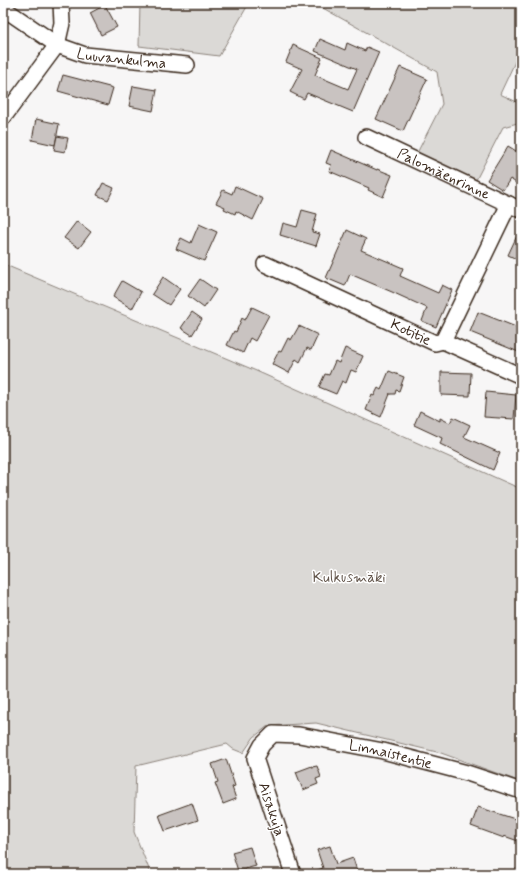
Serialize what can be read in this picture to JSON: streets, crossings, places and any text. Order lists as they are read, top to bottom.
{
  "streets": {
    "street": [
      "Luuvankulma",
      "Palomäenrinne",
      "Kotitie",
      "Linnaistentie",
      "Aisakuja"
    ]
  },
  "crossings": [
    ["Palomäenrinne", "Kotitie"],
    ["Linnaistentie", "Aisakuja"]
  ],
  "parks": ["Kulkusmäki"]
}
